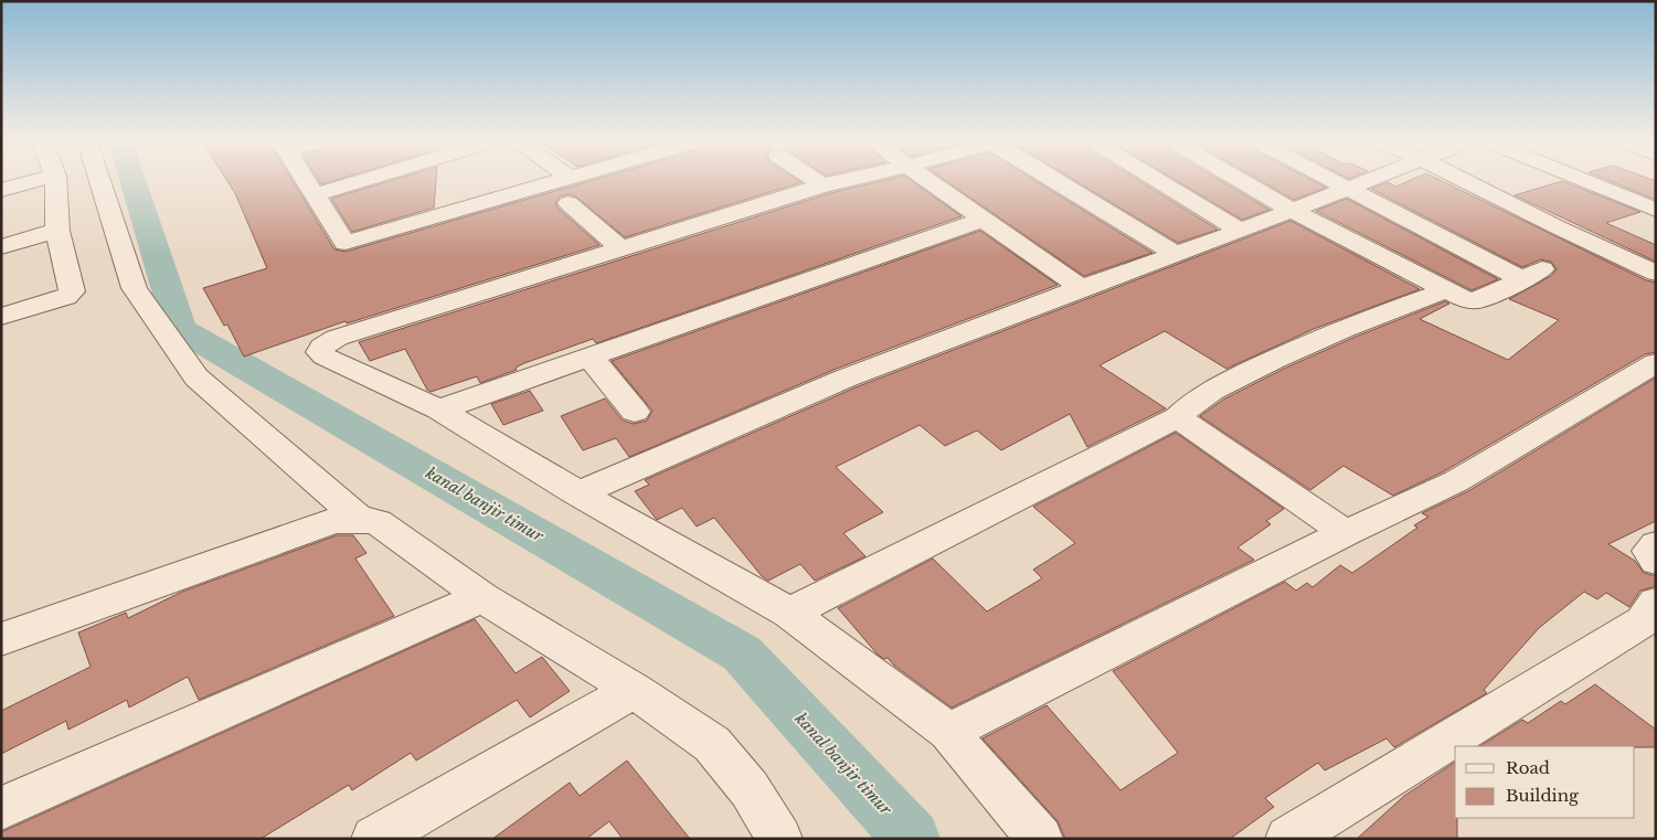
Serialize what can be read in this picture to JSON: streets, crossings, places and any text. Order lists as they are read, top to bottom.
{
  "water": ["kanal banjir timur"],
  "legend": ["Road", "Building"]
}
